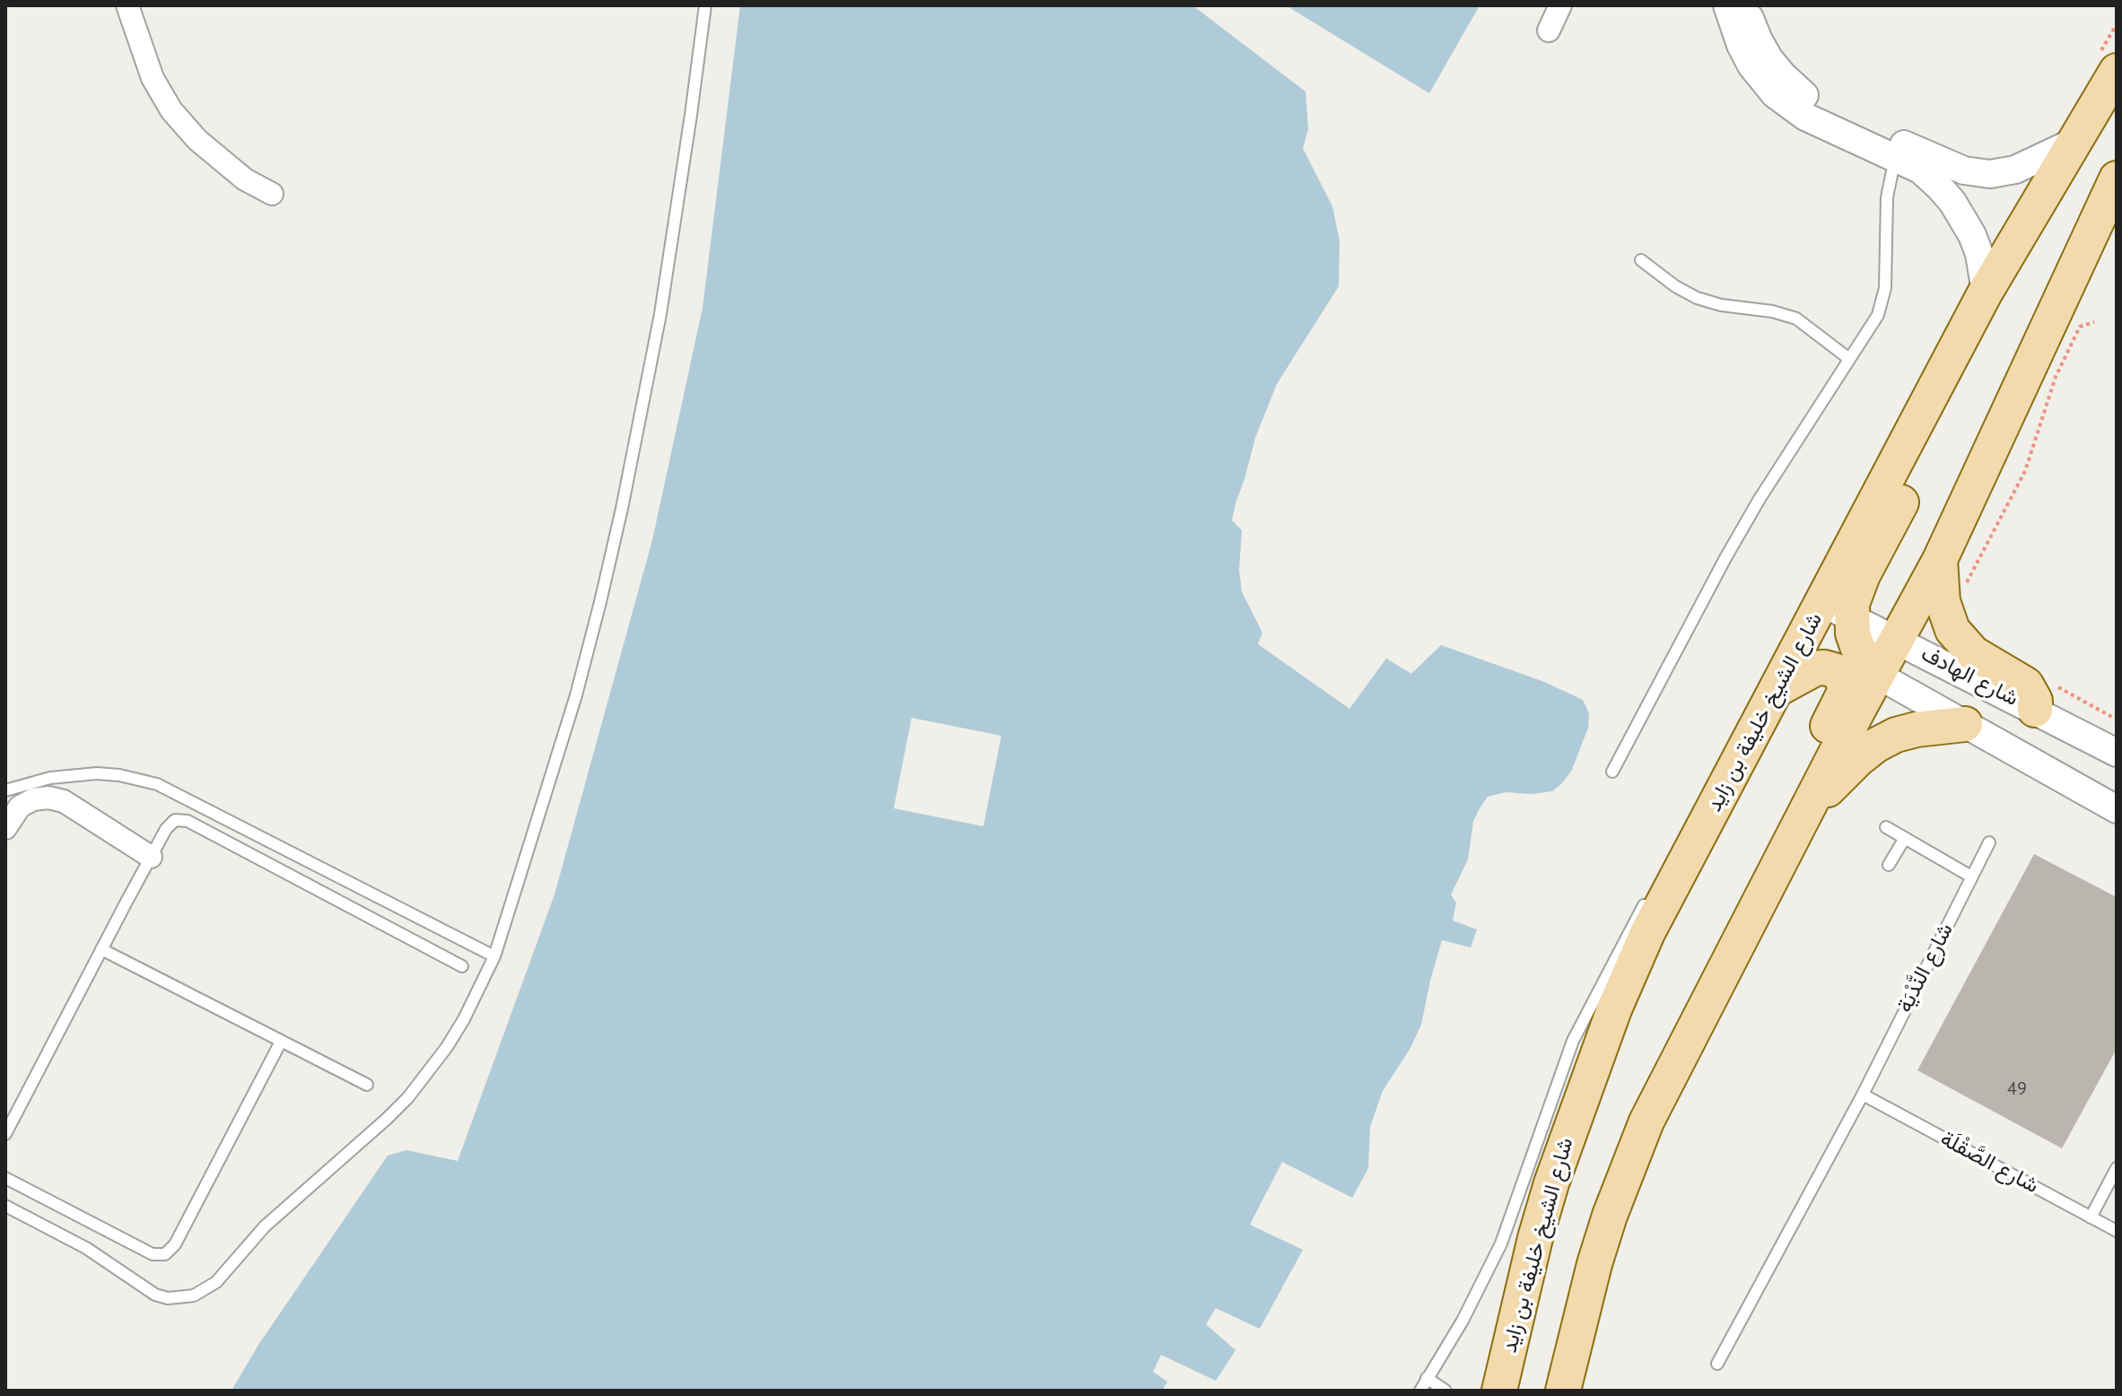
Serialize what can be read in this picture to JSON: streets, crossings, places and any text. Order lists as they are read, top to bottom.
{
  "streets": {
    "main road": ["شارع الشيخ خليفة بن زايد"],
    "street": ["شارع الهادف"],
    "lane": ["شارع النَّدْيَة", "شارع الصَّقْلَة"]
  },
  "crossings": [
    ["شارع الهادف", "شارع الشيخ خليفة بن زايد"],
    ["شارع النَّدْيَة", "شارع الصَّقْلَة"]
  ],
  "house_numbers": ["49"]
}
